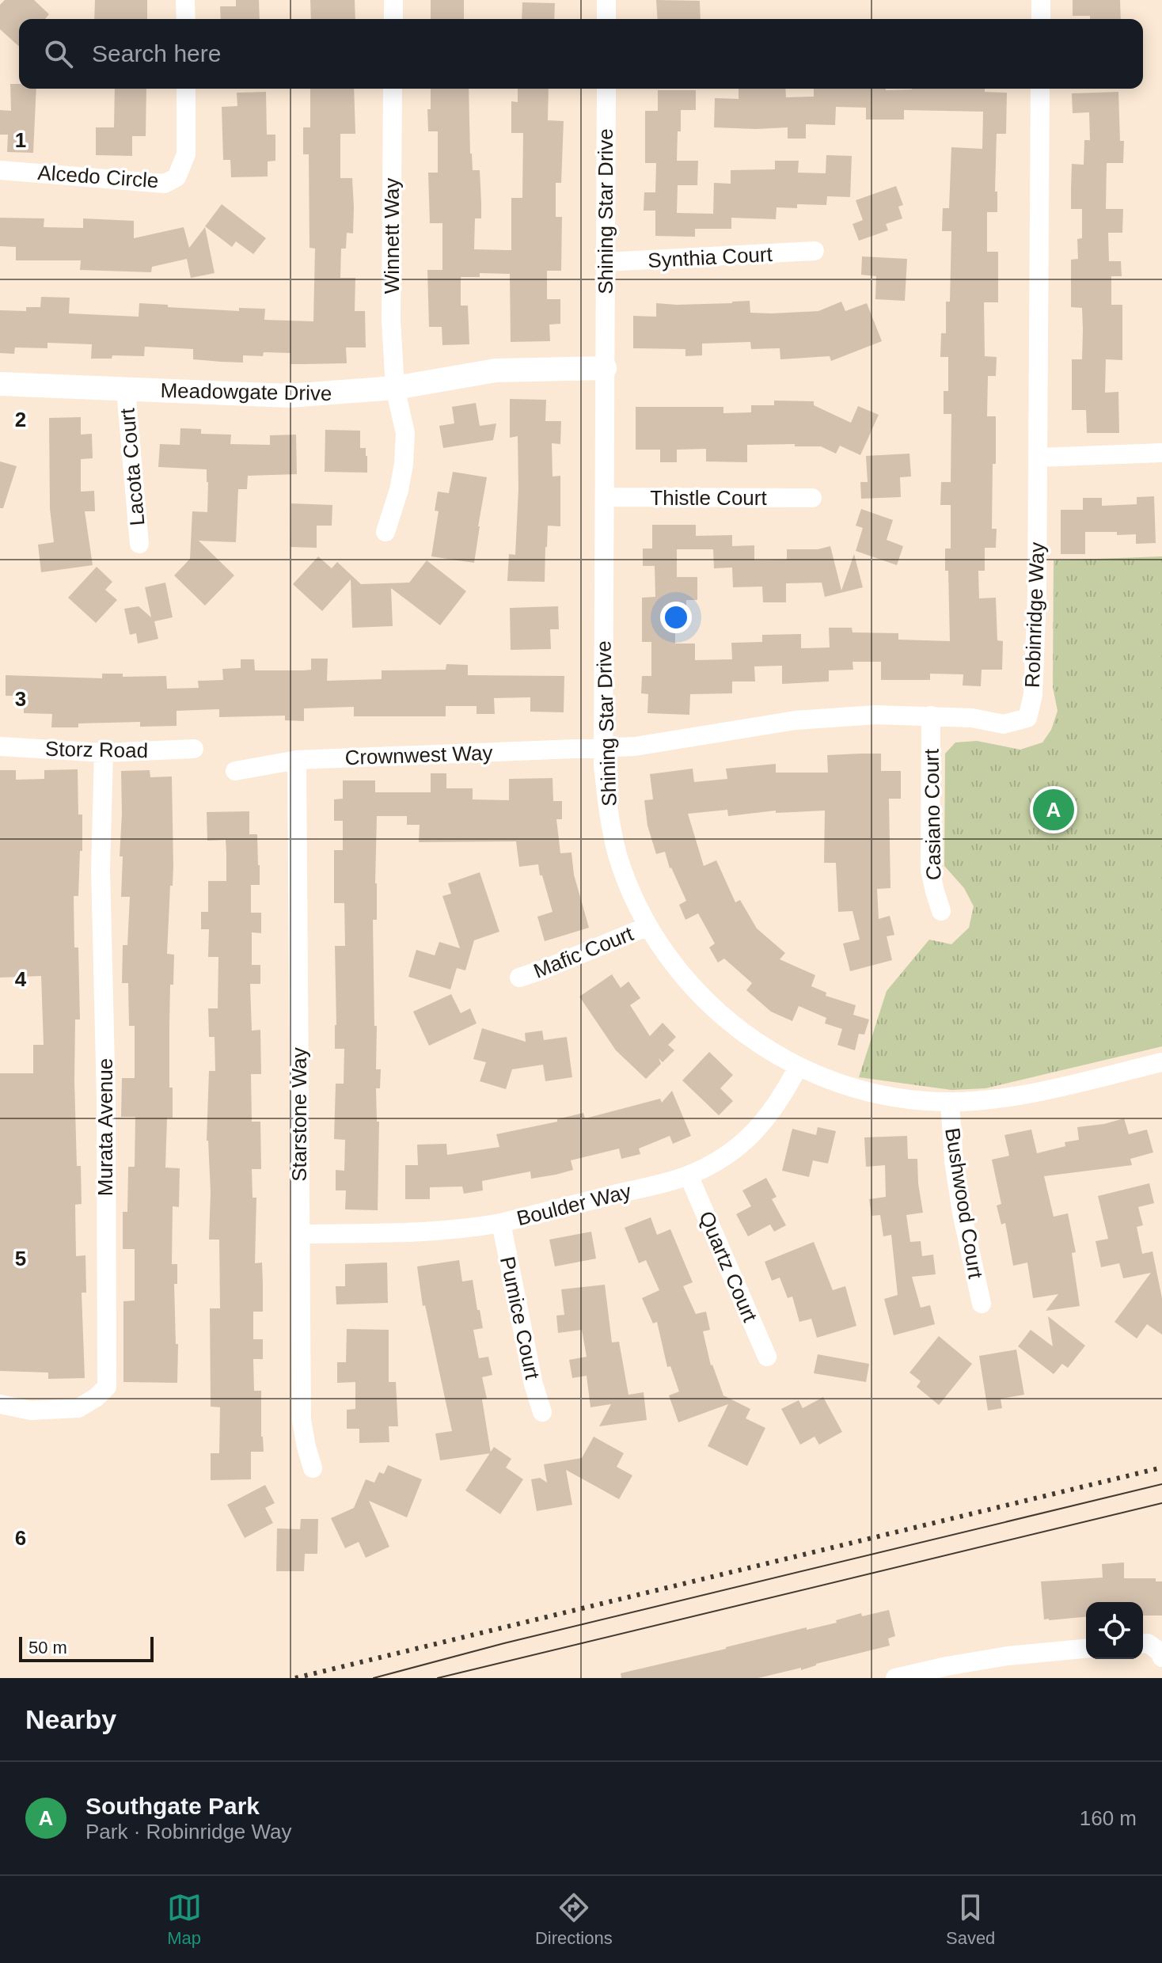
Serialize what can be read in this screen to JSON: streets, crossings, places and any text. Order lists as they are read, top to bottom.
{
  "streets": {
    "street": [
      "Alcedo Circle",
      "Shining Star Drive",
      "Winnett Way",
      "Synthia Court",
      "Meadowgate Drive",
      "Lacota Court",
      "Thistle Court",
      "Robinridge Way",
      "Storz Road",
      "Crownwest Way",
      "Casiano Court",
      "Mafic Court",
      "Starstone Way",
      "Murata Avenue",
      "Bushwood Court",
      "Boulder Way",
      "Quartz Court",
      "Pumice Court"
    ]
  },
  "crossings": [
    ["Shining Star Drive", "Synthia Court"],
    ["Shining Star Drive", "Meadowgate Drive"],
    ["Shining Star Drive", "Thistle Court"],
    ["Shining Star Drive", "Robinridge Way"],
    ["Shining Star Drive", "Crownwest Way"],
    ["Shining Star Drive", "Mafic Court"],
    ["Shining Star Drive", "Bushwood Court"],
    ["Shining Star Drive", "Boulder Way"],
    ["Winnett Way", "Meadowgate Drive"],
    ["Meadowgate Drive", "Lacota Court"],
    ["Robinridge Way", "Crownwest Way"],
    ["Robinridge Way", "Casiano Court"],
    ["Storz Road", "Murata Avenue"],
    ["Crownwest Way", "Starstone Way"],
    ["Starstone Way", "Boulder Way"],
    ["Boulder Way", "Quartz Court"],
    ["Boulder Way", "Pumice Court"]
  ],
  "scale_bar": "50 m",
  "page": {
    "search": "Search here",
    "pins": "A",
    "scale": "50 m",
    "heading": "Nearby",
    "list": [
      {
        "mark": "A",
        "name": "Southgate Park",
        "note": "Park · Robinridge Way",
        "value": "160 m"
      }
    ],
    "nav": ["Map", "Directions", "Saved"]
  },
  "grid": {
    "rows": [
      "1",
      "2",
      "3",
      "4",
      "5",
      "6"
    ]
  }
}
